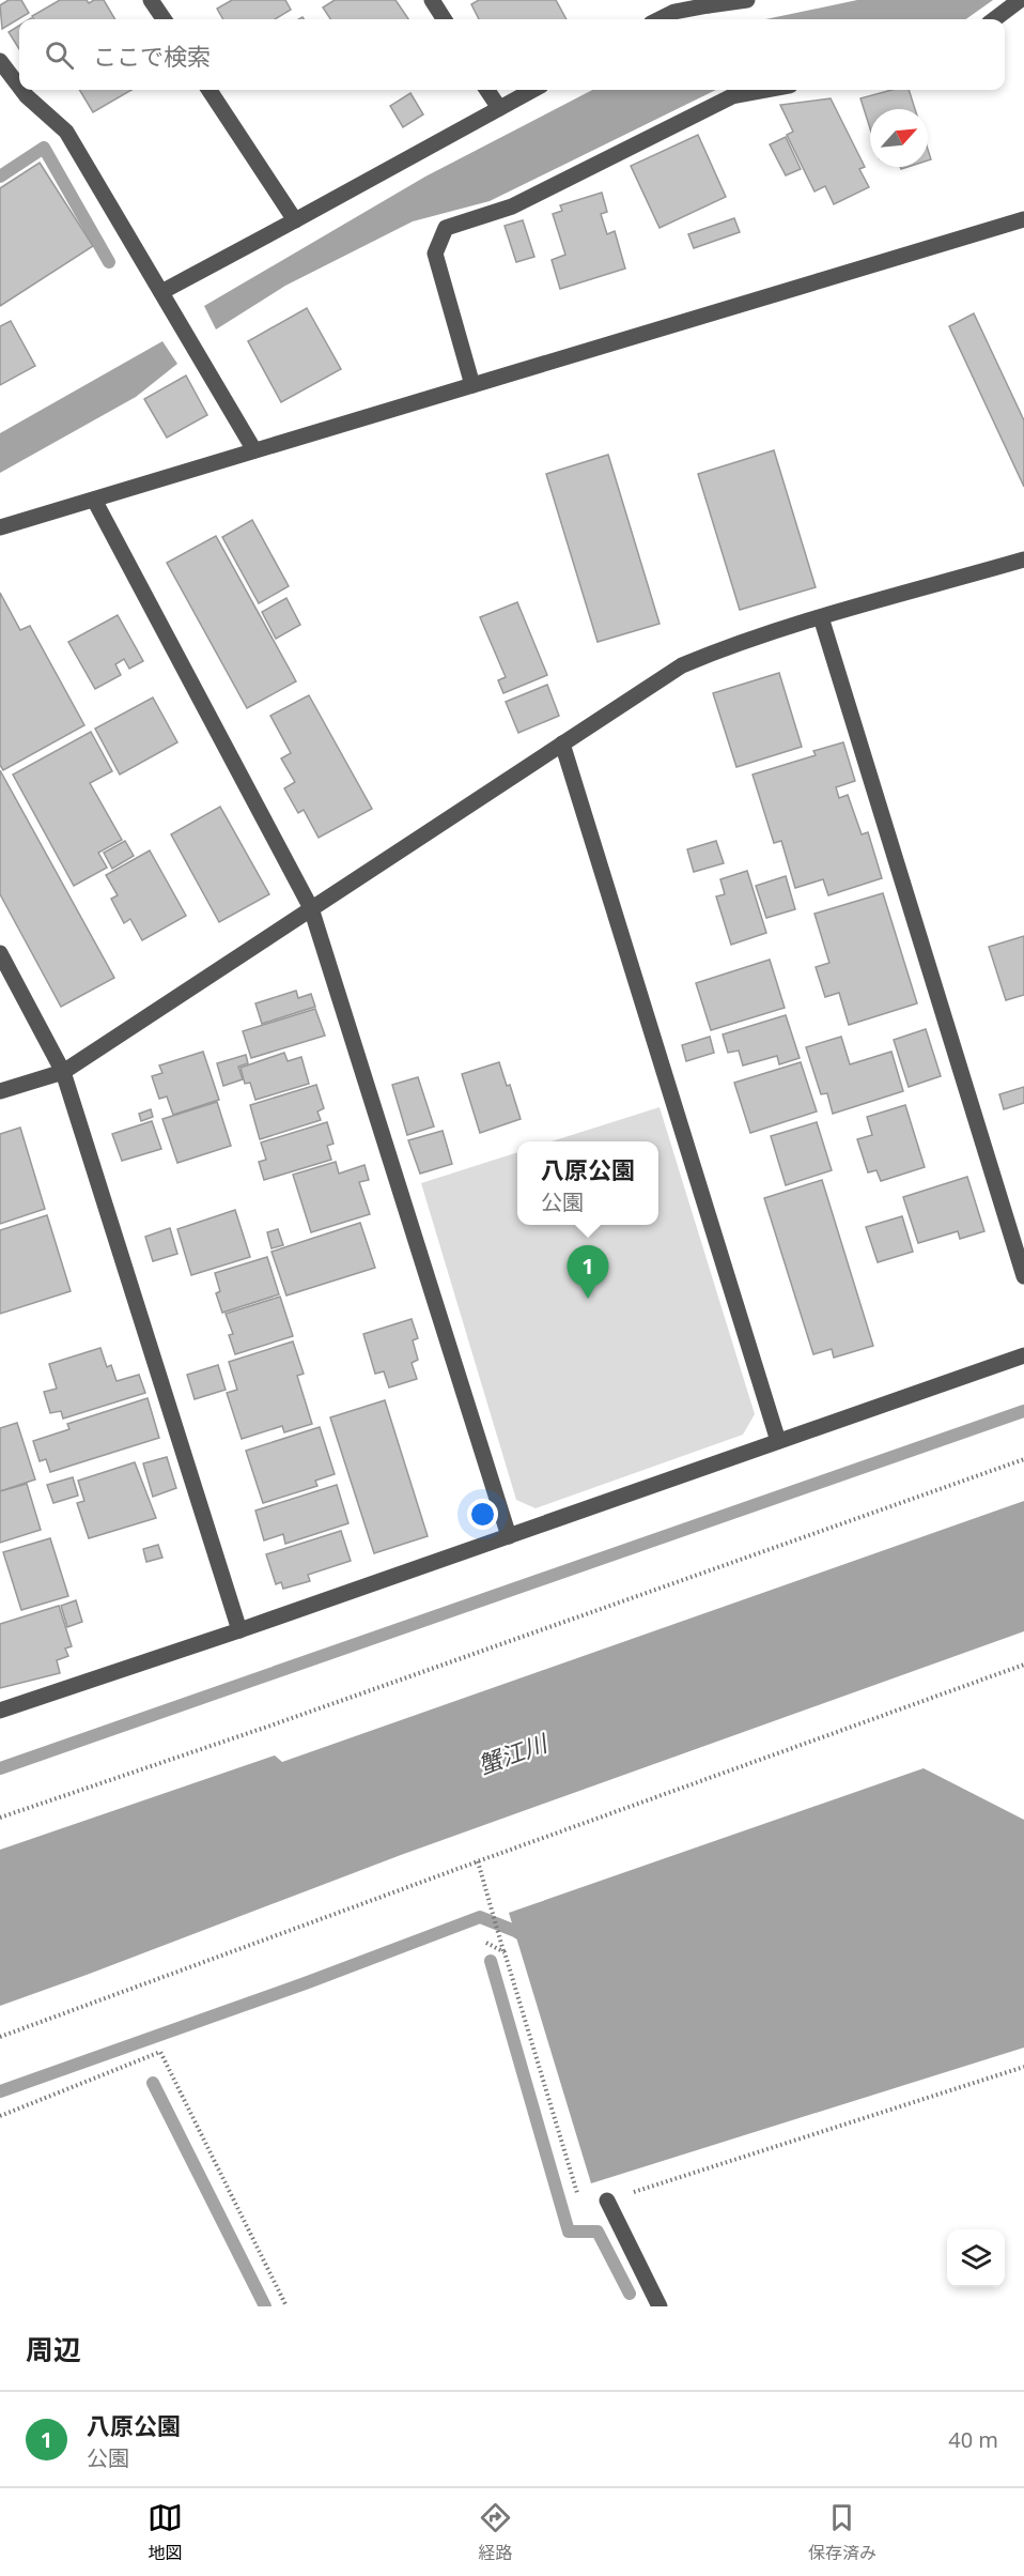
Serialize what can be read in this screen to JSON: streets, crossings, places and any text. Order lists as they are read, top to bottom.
{
  "water": ["蟹江川"],
  "north": "top right",
  "page": {
    "search": "ここで検索",
    "popup": ["八原公園", "公園"],
    "pins": "1",
    "heading": "周辺",
    "list": [
      {
        "mark": "1",
        "name": "八原公園",
        "note": "公園",
        "value": "40 m"
      }
    ],
    "nav": ["地図", "経路", "保存済み"]
  }
}
